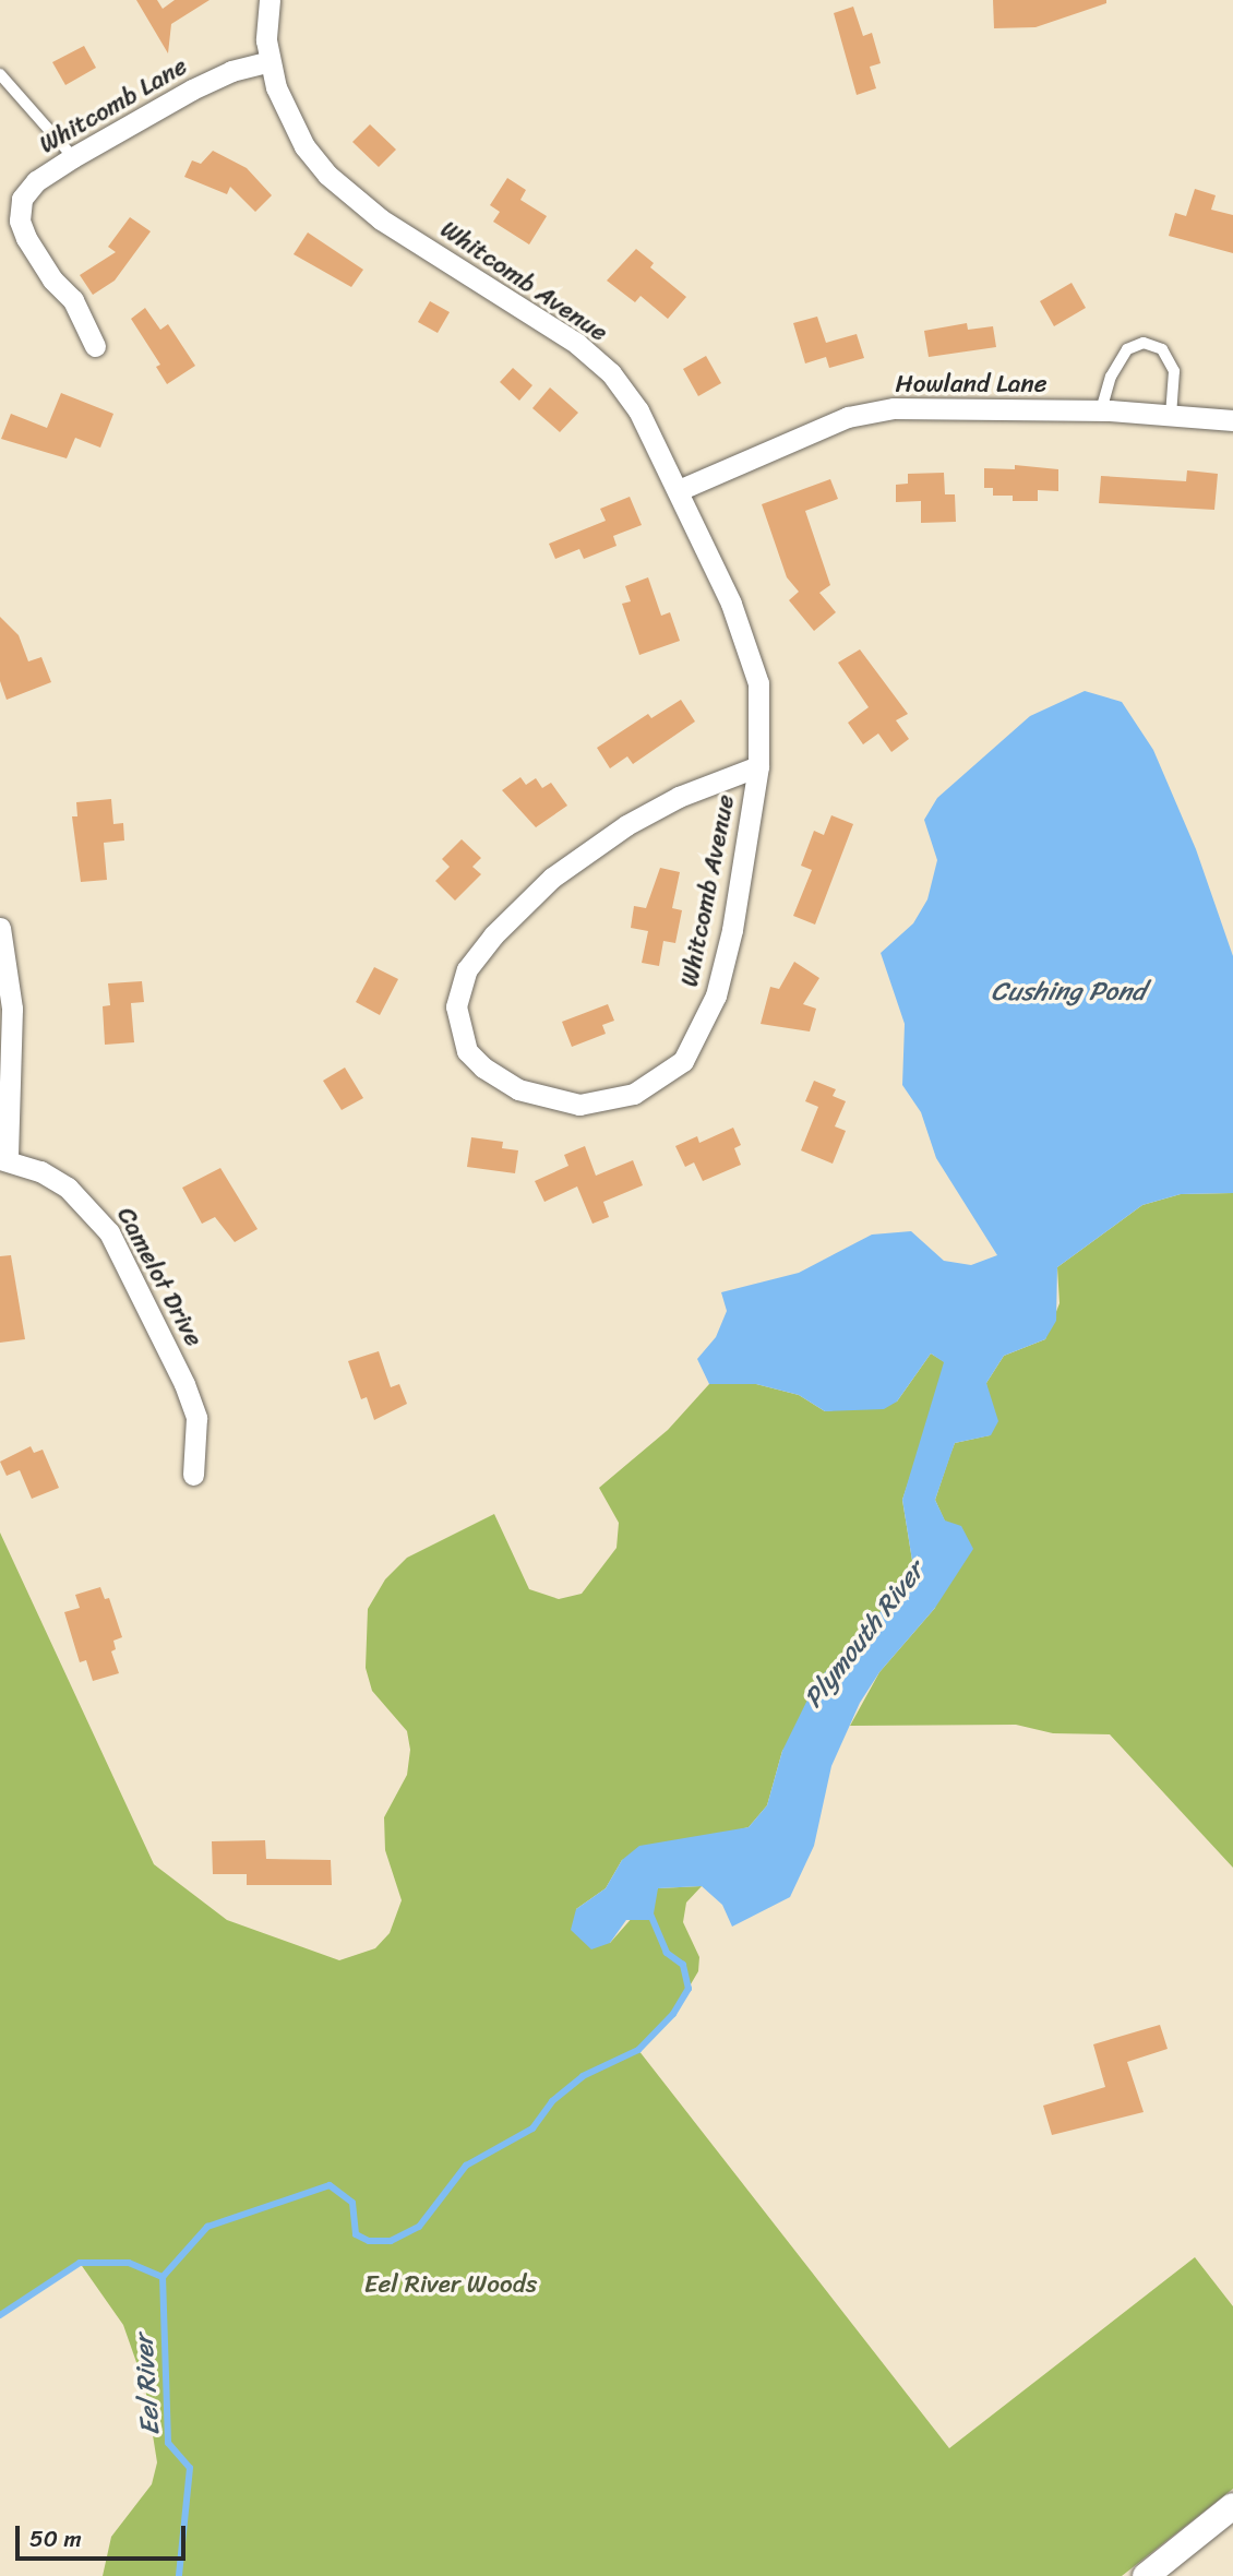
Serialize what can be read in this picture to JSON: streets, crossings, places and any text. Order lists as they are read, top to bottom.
{
  "streets": {
    "street": [
      "Whitcomb Lane",
      "Whitcomb Avenue",
      "Howland Lane",
      "Camelot Drive"
    ]
  },
  "crossings": [
    ["Whitcomb Lane", "Whitcomb Avenue"],
    ["Whitcomb Avenue", "Howland Lane"]
  ],
  "water": ["Cushing Pond", "Plymouth River", "Eel River"],
  "parks": ["Eel River Woods"],
  "scale_bar": "50 m"
}
